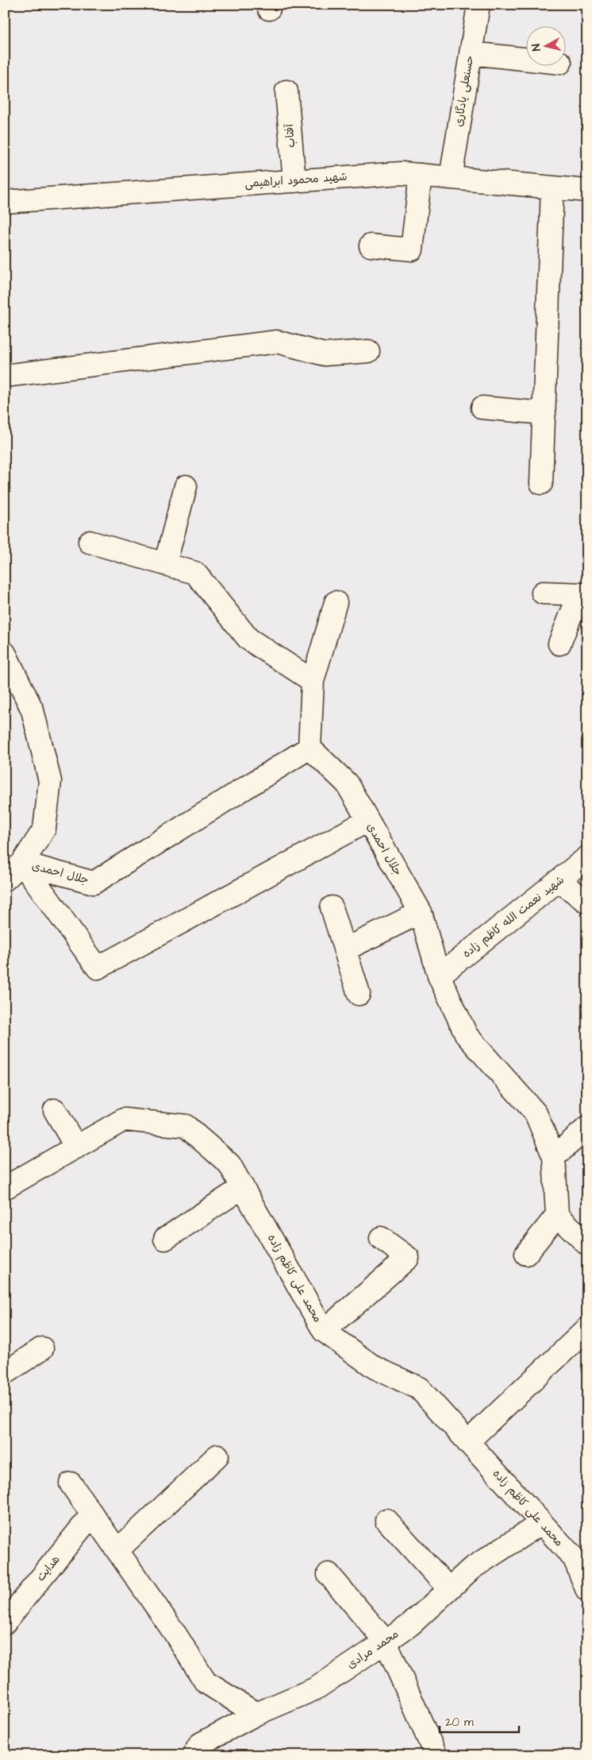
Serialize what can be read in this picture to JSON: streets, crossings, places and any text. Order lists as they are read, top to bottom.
{
  "streets": {
    "street": [
      "حسنعلی یادگاری",
      "آفتاب",
      "شهید محمود ابراهیمی",
      "جلال احمدی",
      "شهید نعمت الله کاظم زاده",
      "محمد علی کاظم زاده",
      "هدایت",
      "محمد مرادی"
    ]
  },
  "crossings": [
    ["حسنعلی یادگاری", "شهید محمود ابراهیمی"],
    ["آفتاب", "شهید محمود ابراهیمی"],
    ["جلال احمدی", "شهید نعمت الله کاظم زاده"],
    ["محمد علی کاظم زاده", "محمد مرادی"]
  ],
  "scale_bar": "20 m",
  "north": "left"
}
